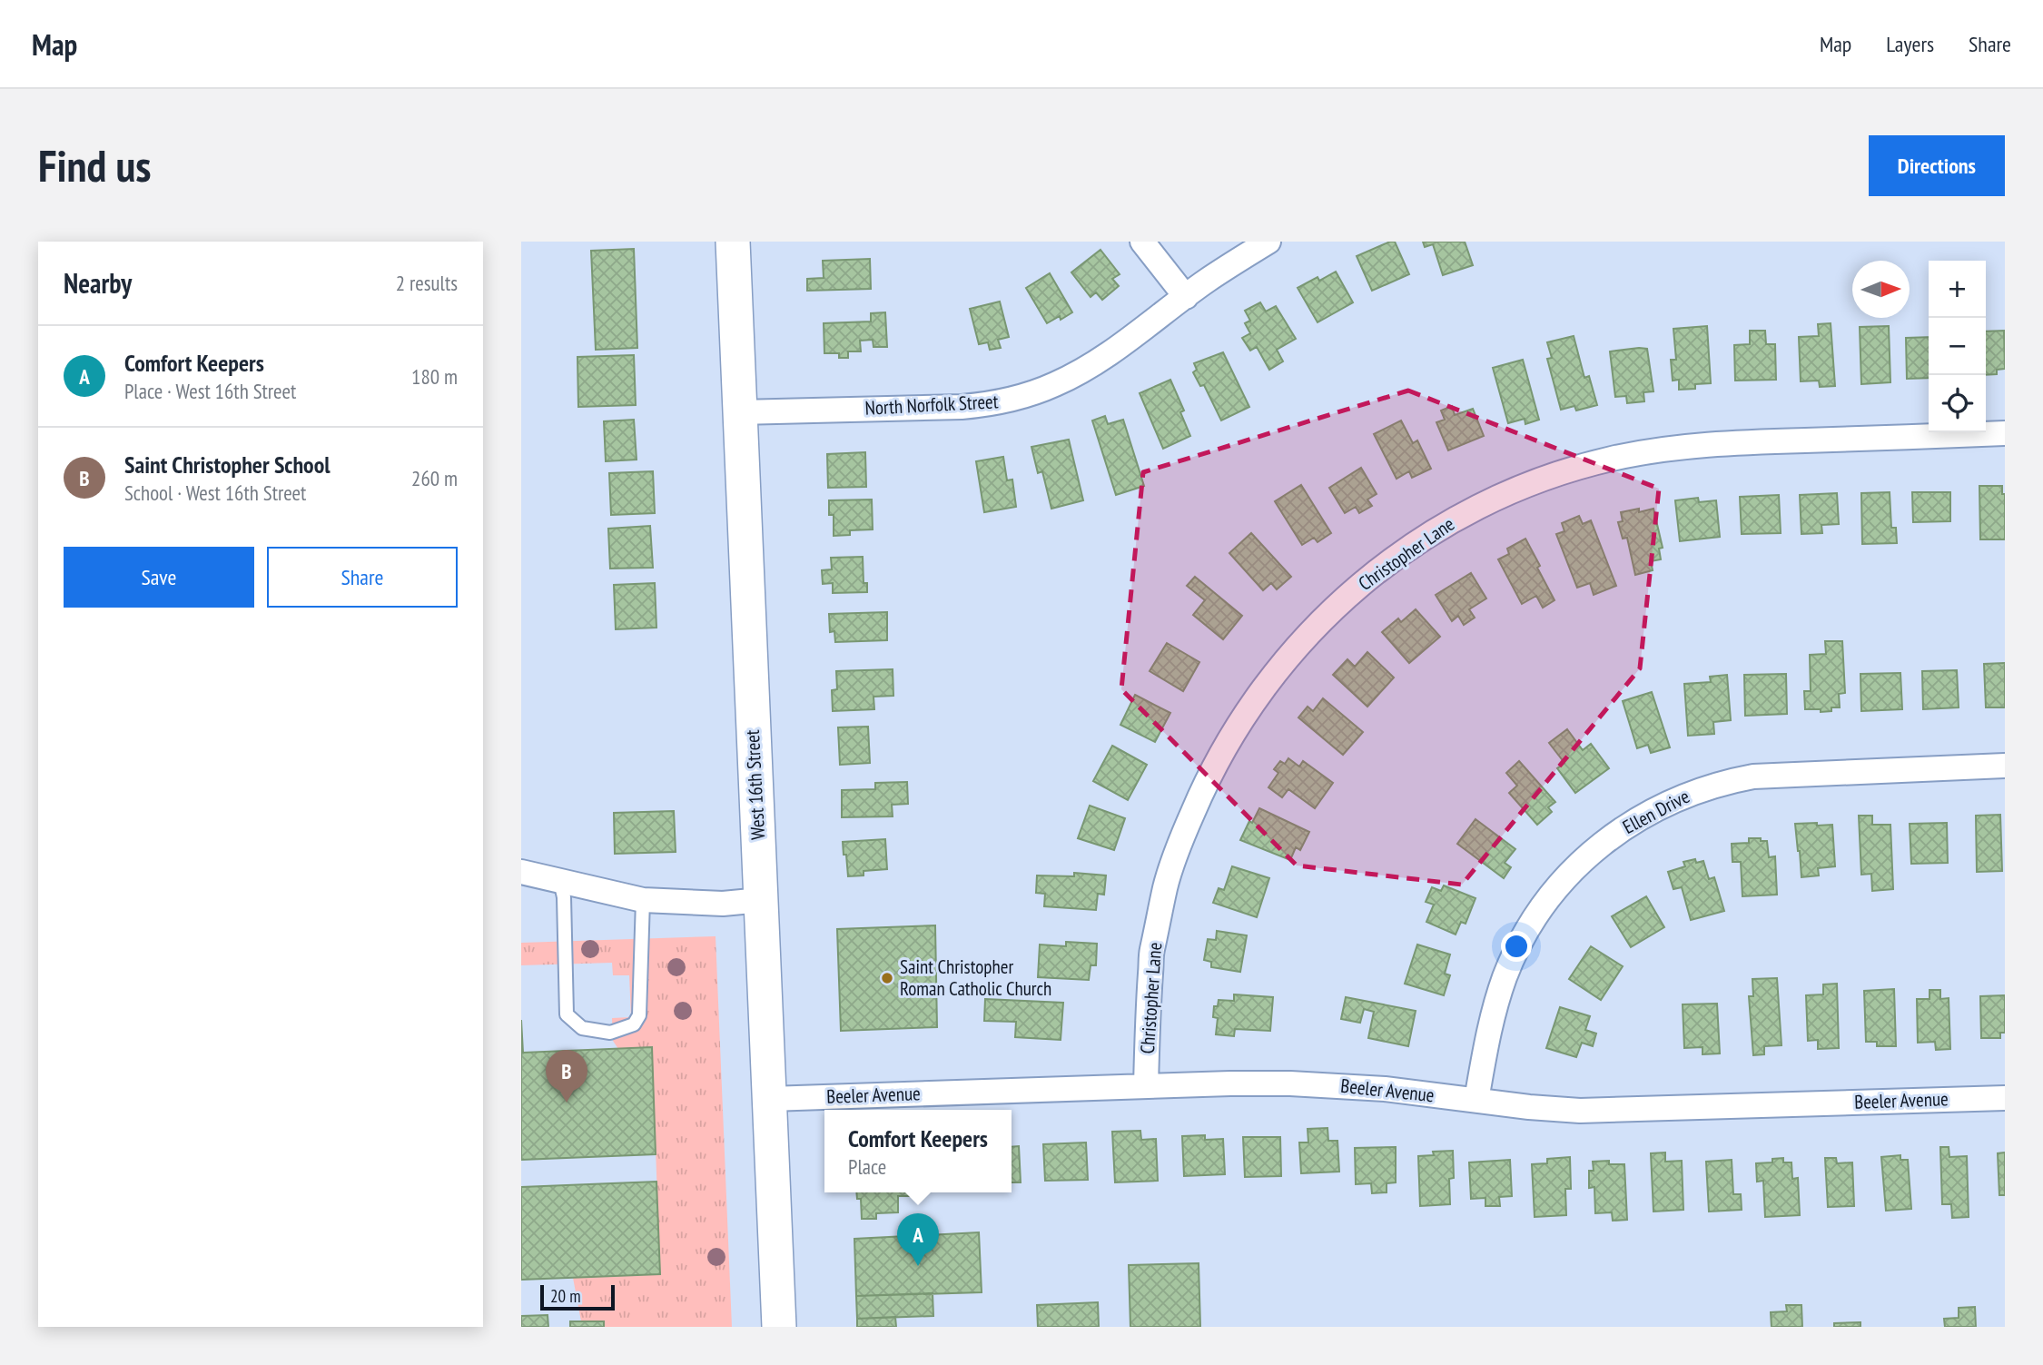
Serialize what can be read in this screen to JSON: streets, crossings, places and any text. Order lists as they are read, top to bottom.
{
  "streets": {
    "street": [
      "North Norfolk Street",
      "Christopher Lane",
      "West 16th Street",
      "Ellen Drive",
      "Beeler Avenue"
    ]
  },
  "crossings": [
    ["North Norfolk Street", "West 16th Street"],
    ["Christopher Lane", "Beeler Avenue"],
    ["West 16th Street", "Beeler Avenue"],
    ["Ellen Drive", "Beeler Avenue"]
  ],
  "places": ["Saint Christopher Roman Catholic Church"],
  "scale_bar": "20 m",
  "north": "right",
  "page": {
    "header": "Map",
    "nav": ["Map", "Layers", "Share"],
    "buttons": [
      "Directions",
      ["Save", "Share"]
    ],
    "title": "Find us",
    "heading": ["Nearby", "2 results"],
    "map_buttons": ["+", "−"],
    "list": [
      {
        "mark": "A",
        "name": "Comfort Keepers",
        "note": "Place · West 16th Street",
        "value": "180 m"
      },
      {
        "mark": "B",
        "name": "Saint Christopher School",
        "note": "School · West 16th Street",
        "value": "260 m"
      }
    ],
    "pins": ["B", "A"],
    "popup": ["Comfort Keepers", "Place"],
    "scale": "20 m"
  }
}
